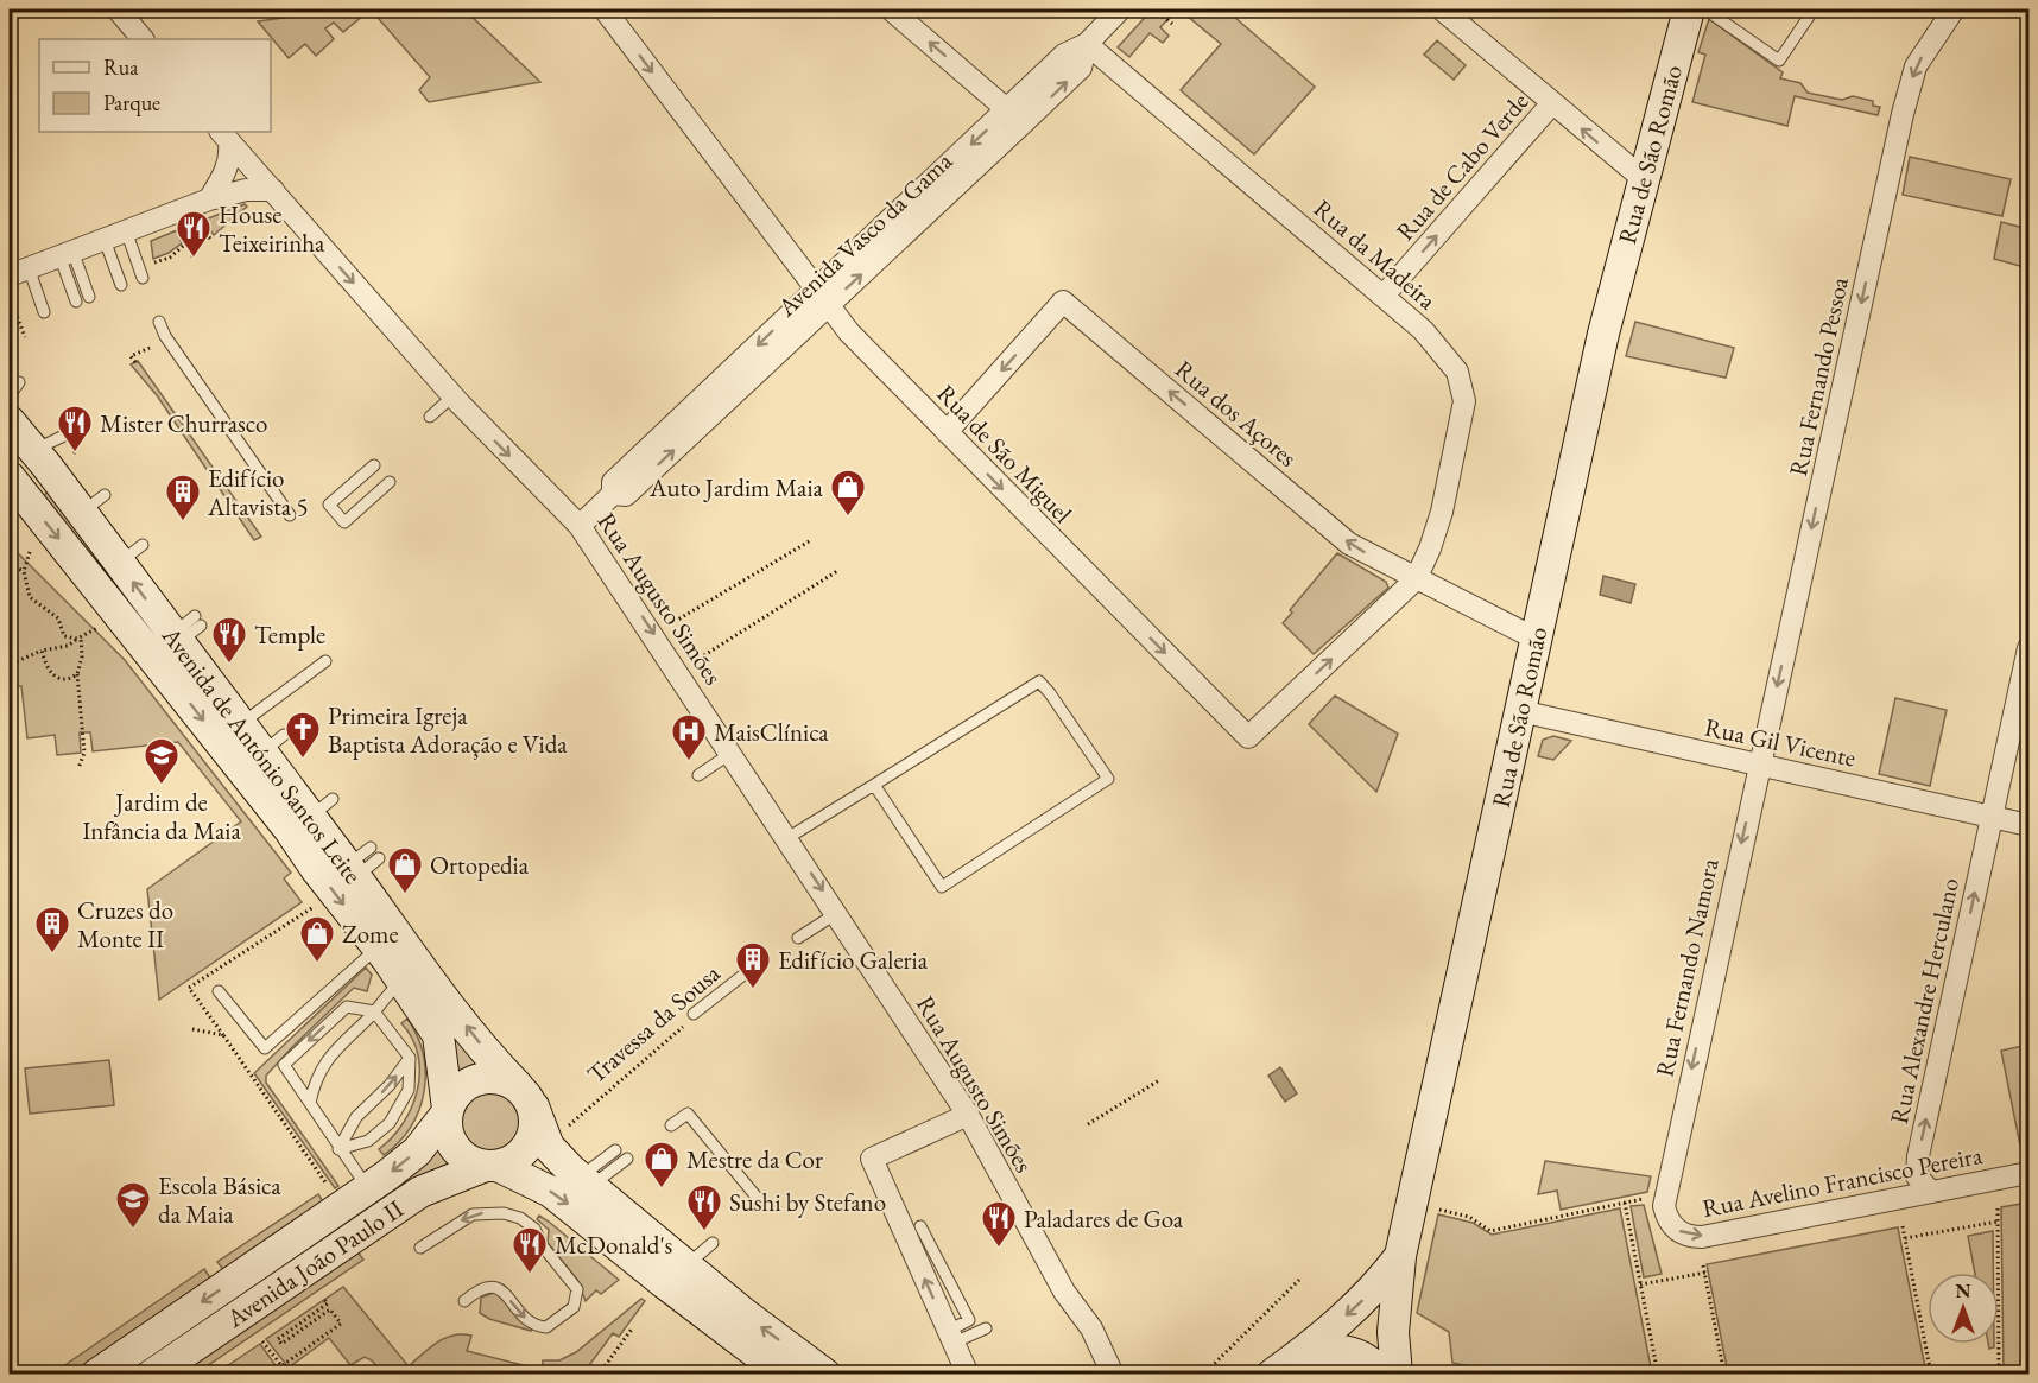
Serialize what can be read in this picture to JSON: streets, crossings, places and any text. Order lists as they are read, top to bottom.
{
  "streets": {
    "main road": ["Rua de São Romão", "Avenida de António Santos Leite", "Avenida João Paulo II"],
    "street": [
      "Rua de Cabo Verde",
      "Avenida Vasco da Gama",
      "Rua da Madeira",
      "Rua Fernando Pessoa",
      "Rua dos Açores",
      "Rua de São Miguel",
      "Rua Augusto Simões",
      "Rua Gil Vicente",
      "Rua Fernando Namora",
      "Rua Alexandre Herculano",
      "Rua Avelino Francisco Pereira"
    ],
    "lane": ["Travessa da Sousa"]
  },
  "crossings": [
    ["Rua de São Romão", "Rua dos Açores"],
    ["Rua de São Romão", "Rua Gil Vicente"],
    ["Rua de Cabo Verde", "Rua da Madeira"],
    ["Avenida Vasco da Gama", "Rua da Madeira"],
    ["Avenida Vasco da Gama", "Rua de São Miguel"],
    ["Avenida Vasco da Gama", "Rua Augusto Simões"],
    ["Rua da Madeira", "Rua dos Açores"],
    ["Rua da Madeira", "Rua de São Miguel"],
    ["Rua Fernando Pessoa", "Rua Gil Vicente"],
    ["Rua Fernando Pessoa", "Rua Fernando Namora"],
    ["Rua dos Açores", "Rua de São Miguel"],
    ["Rua Gil Vicente", "Rua Fernando Namora"],
    ["Rua Gil Vicente", "Rua Alexandre Herculano"],
    ["Avenida de António Santos Leite", "Avenida João Paulo II"],
    ["Rua Fernando Namora", "Rua Avelino Francisco Pereira"],
    ["Rua Alexandre Herculano", "Rua Avelino Francisco Pereira"]
  ],
  "one_way": [
    "Rua de Cabo Verde",
    "Rua Fernando Pessoa",
    "Rua Augusto Simões",
    "Rua Fernando Namora",
    "Rua Alexandre Herculano",
    "Rua Avelino Francisco Pereira"
  ],
  "places": {
    "restaurant": [
      "House Teixeirinha",
      "Mister Churrasco",
      "Temple",
      "Sushi by Stefano",
      "Paladares de Goa",
      "McDonald's"
    ],
    "shop": [
      "Auto Jardim Maia",
      "Ortopedia",
      "Zome",
      "Mestre da Cor"
    ],
    "building": ["Edifício Altavista 5", "Cruzes do Monte II", "Edifício Galeria"],
    "church": ["Primeira Igreja Baptista Adoração e Vida"],
    "hospital": ["MaisClínica"],
    "school or university": ["Jardim de Infância da Maia", "Escola Básica da Maia"]
  },
  "legend": ["Rua", "Parque"],
  "north": "top"
}
